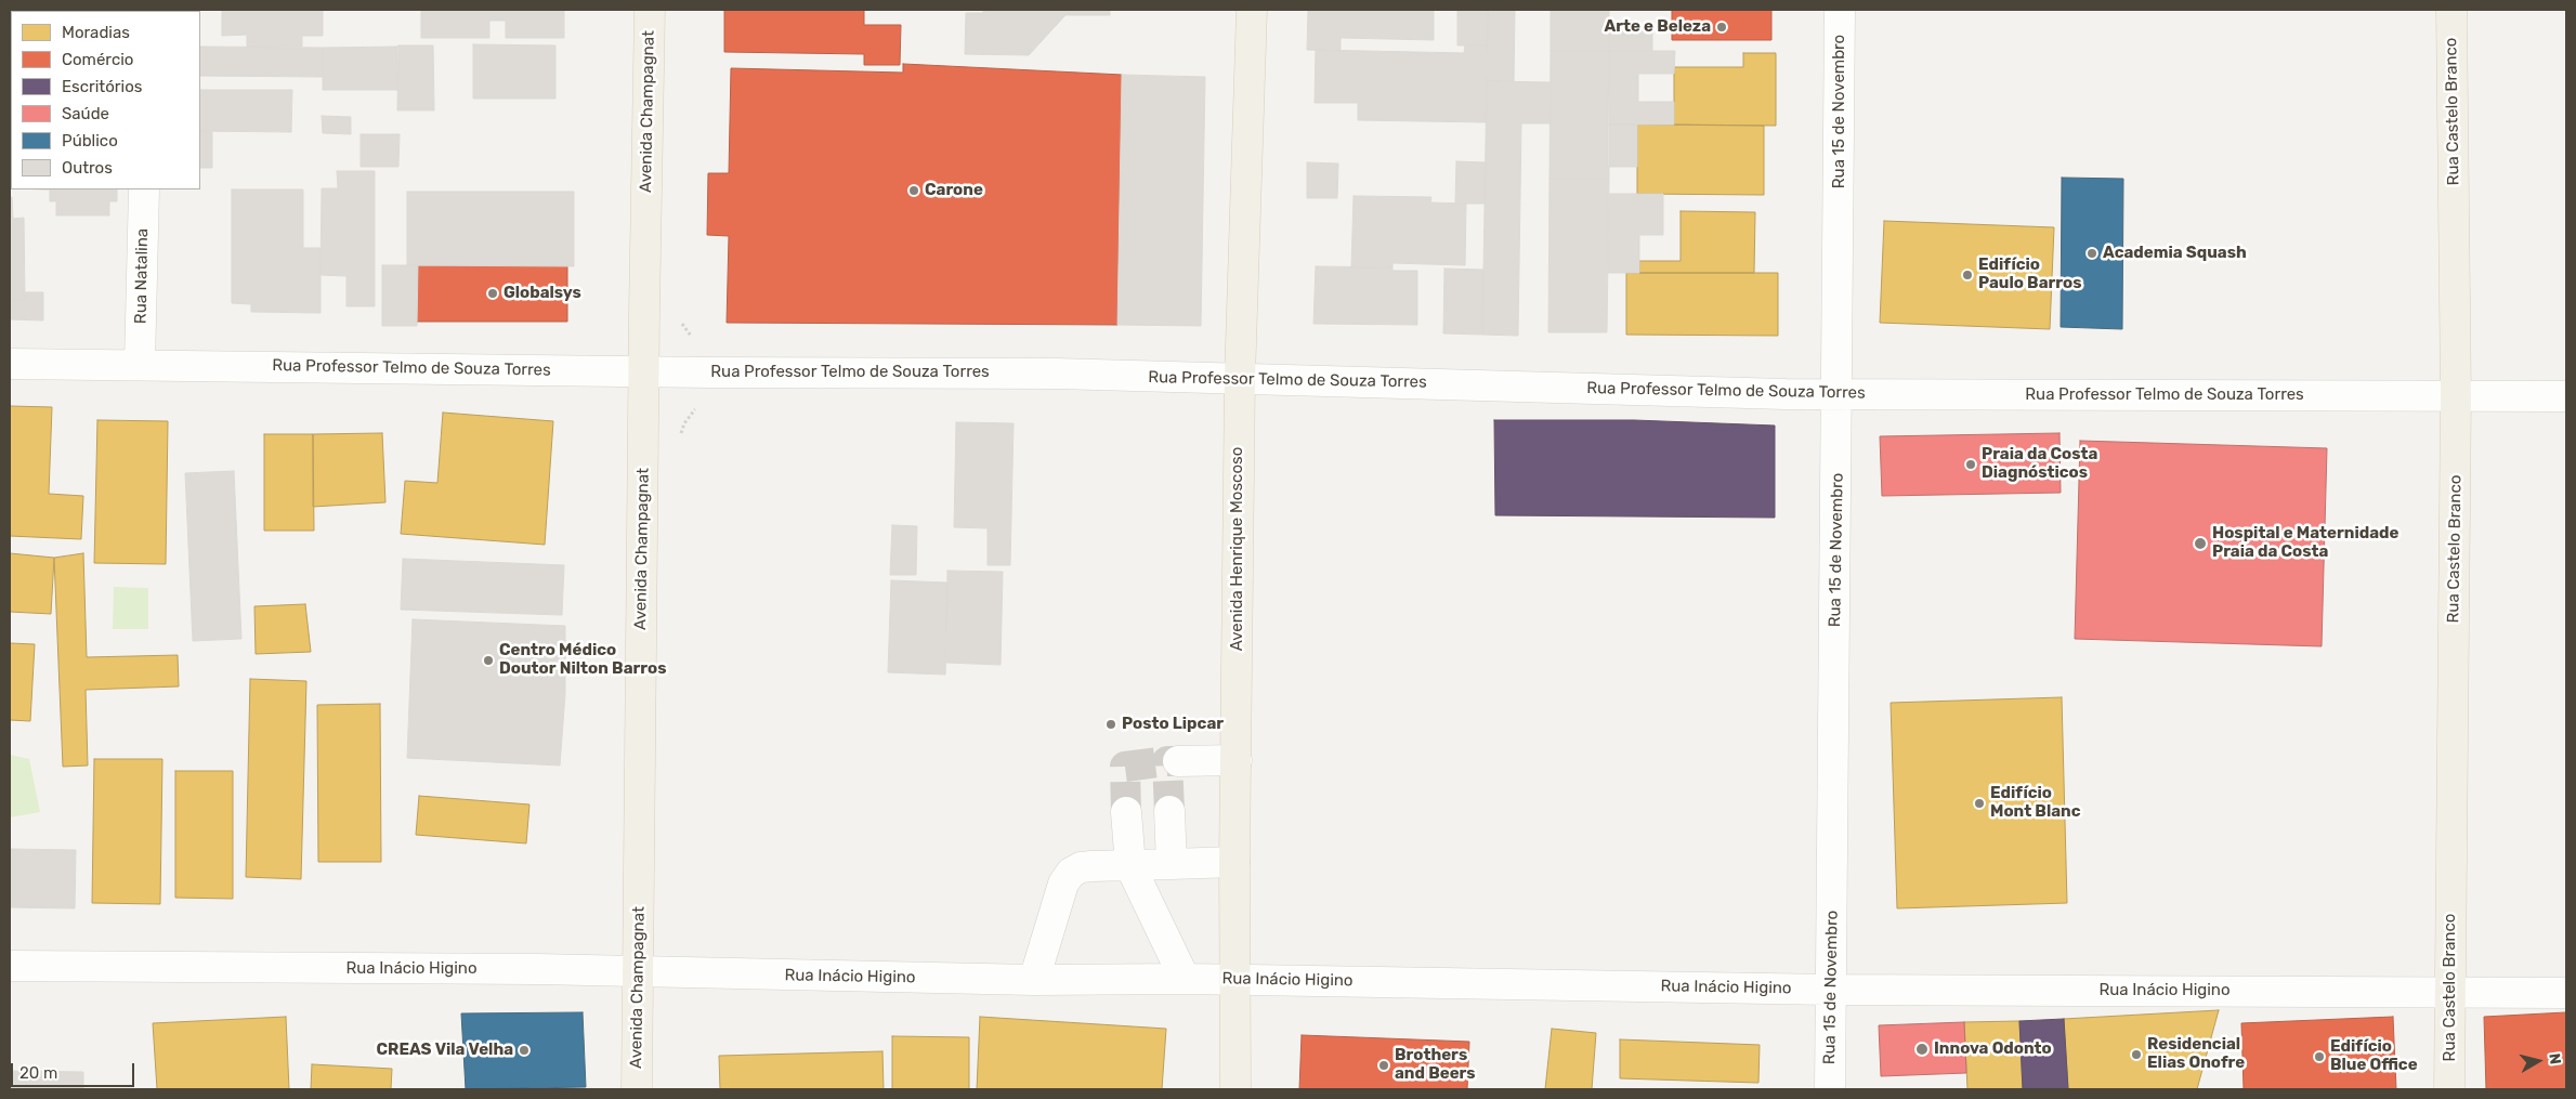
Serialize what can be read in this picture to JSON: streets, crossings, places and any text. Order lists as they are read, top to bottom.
{
  "streets": {
    "main road": ["Avenida Champagnat", "Rua Castelo Branco", "Avenida Henrique Moscoso"],
    "street": [
      "Rua 15 de Novembro",
      "Rua Natalina",
      "Rua Professor Telmo de Souza Torres",
      "Rua Inácio Higino"
    ]
  },
  "crossings": [
    ["Avenida Champagnat", "Rua Professor Telmo de Souza Torres"],
    ["Avenida Champagnat", "Rua Inácio Higino"],
    ["Rua 15 de Novembro", "Rua Professor Telmo de Souza Torres"],
    ["Rua 15 de Novembro", "Rua Inácio Higino"],
    ["Rua Castelo Branco", "Rua Professor Telmo de Souza Torres"],
    ["Rua Castelo Branco", "Rua Inácio Higino"],
    ["Rua Natalina", "Rua Professor Telmo de Souza Torres"],
    ["Rua Professor Telmo de Souza Torres", "Avenida Henrique Moscoso"],
    ["Avenida Henrique Moscoso", "Rua Inácio Higino"]
  ],
  "places": [
    "Arte e Beleza",
    "Carone",
    "Academia Squash",
    "Edifício Paulo Barros",
    "Globalsys",
    "Praia da Costa Diagnósticos",
    "Hospital e Maternidade Praia da Costa",
    "Centro Médico Doutor Nilton Barros",
    "Posto Lipcar",
    "Edifício Mont Blanc",
    "Innova Odonto",
    "CREAS Vila Velha",
    "Residencial Elias Onofre",
    "Edifício Blue Office",
    "Brothers and Beers"
  ],
  "legend": [
    "Moradias",
    "Comércio",
    "Escritórios",
    "Saúde",
    "Público",
    "Outros"
  ],
  "scale_bar": "20 m",
  "north": "right"
}
